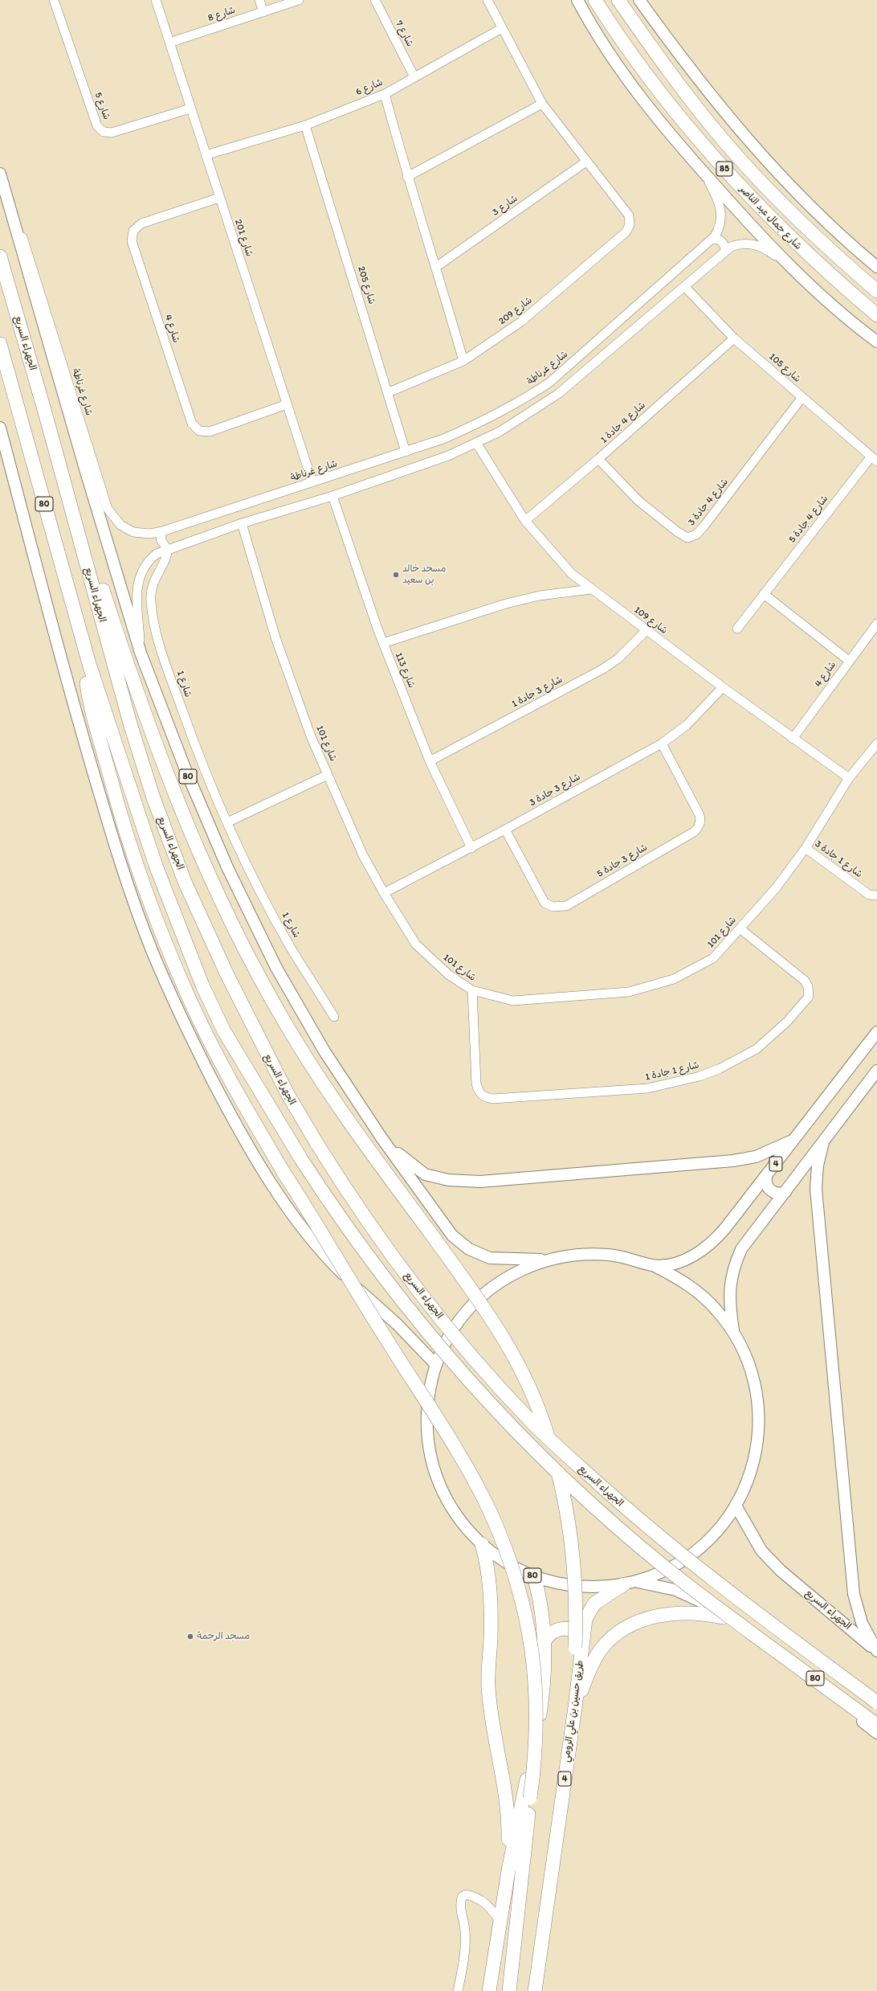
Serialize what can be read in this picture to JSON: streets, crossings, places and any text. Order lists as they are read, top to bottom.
{
  "streets": {
    "highway": [
      "85",
      "شارع جمال عبد الناصر",
      "الجهراء السريع",
      "80",
      "4",
      "طريق حسين بن علي الرومي"
    ],
    "street": [
      "شارع 8",
      "شارع 7",
      "شارع 6",
      "شارع 5",
      "شارع 3",
      "شارع 201",
      "شارع 205",
      "شارع 209",
      "شارع 4",
      "شارع غرناطة",
      "شارع 105",
      "شارع 4 جادة 1",
      "شارع 4 جادة 3",
      "شارع 4 جادة 5",
      "شارع 109",
      "شارع 113",
      "شارع 1",
      "شارع 3 جادة 1",
      "شارع 101",
      "شارع 3 جادة 3",
      "شارع 1 جادة 3",
      "شارع 3 جادة 5",
      "شارع 1 جادة 1"
    ]
  },
  "crossings": [
    ["شارع 8", "شارع 201"],
    ["شارع 7", "شارع 6"],
    ["شارع 6", "شارع 201"],
    ["شارع 6", "شارع 205"],
    ["شارع 5", "شارع 201"],
    ["شارع 3", "شارع 209"],
    ["شارع 201", "شارع 4"],
    ["شارع 201", "شارع غرناطة"],
    ["شارع 205", "شارع 209"],
    ["شارع 205", "شارع غرناطة"],
    ["شارع 4", "شارع 109"],
    ["الجهراء السريع", "80"],
    ["شارع غرناطة", "80"],
    ["شارع 105", "شارع 4 جادة 1"],
    ["شارع 105", "شارع 4 جادة 3"],
    ["شارع 105", "شارع 4 جادة 5"],
    ["شارع 4 جادة 1", "شارع 4 جادة 3"],
    ["شارع 4 جادة 1", "شارع 109"],
    ["80", "4"],
    ["80", "طريق حسين بن علي الرومي"],
    ["شارع 109", "شارع 3 جادة 1"],
    ["شارع 109", "شارع 101"],
    ["شارع 109", "شارع 3 جادة 3"],
    ["شارع 113", "شارع 3 جادة 1"],
    ["شارع 113", "شارع 3 جادة 3"],
    ["شارع 101", "شارع 3 جادة 3"],
    ["شارع 101", "شارع 1 جادة 3"],
    ["شارع 101", "شارع 1 جادة 1"],
    ["شارع 3 جادة 3", "شارع 3 جادة 5"]
  ],
  "places": ["مسجد خالد بن سعيد", "مسجد الرحمة"]
}
